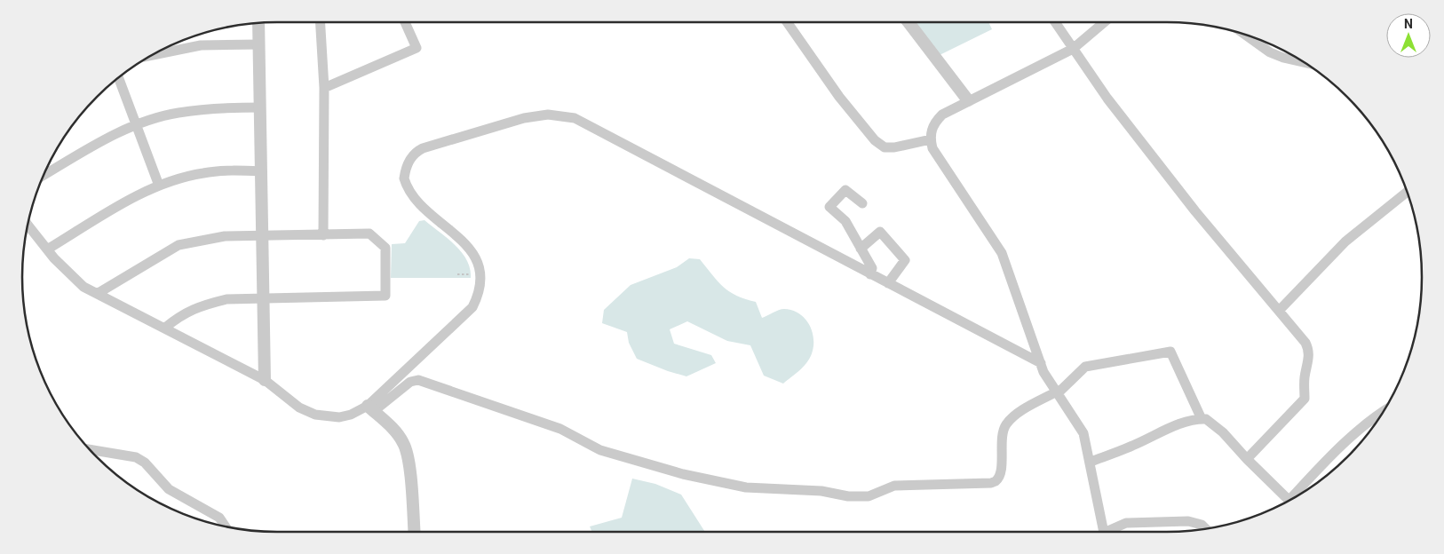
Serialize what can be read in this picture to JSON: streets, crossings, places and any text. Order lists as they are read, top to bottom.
{
  "north": "top"
}
